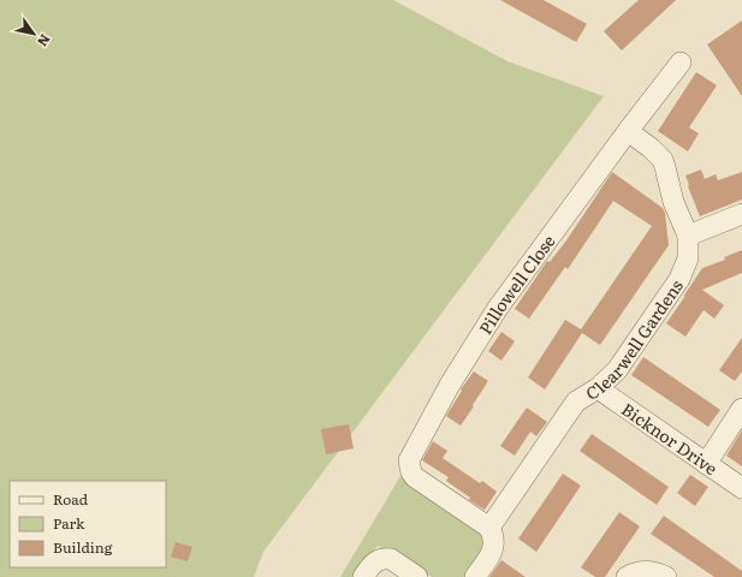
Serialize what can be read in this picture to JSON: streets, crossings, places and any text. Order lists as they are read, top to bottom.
{
  "streets": {
    "street": ["Pillowell Close", "Clearwell Gardens", "Bicknor Drive"]
  },
  "crossings": [
    ["Pillowell Close", "Clearwell Gardens"],
    ["Clearwell Gardens", "Bicknor Drive"]
  ],
  "legend": ["Road", "Park", "Building"],
  "north": "bottom right"
}
